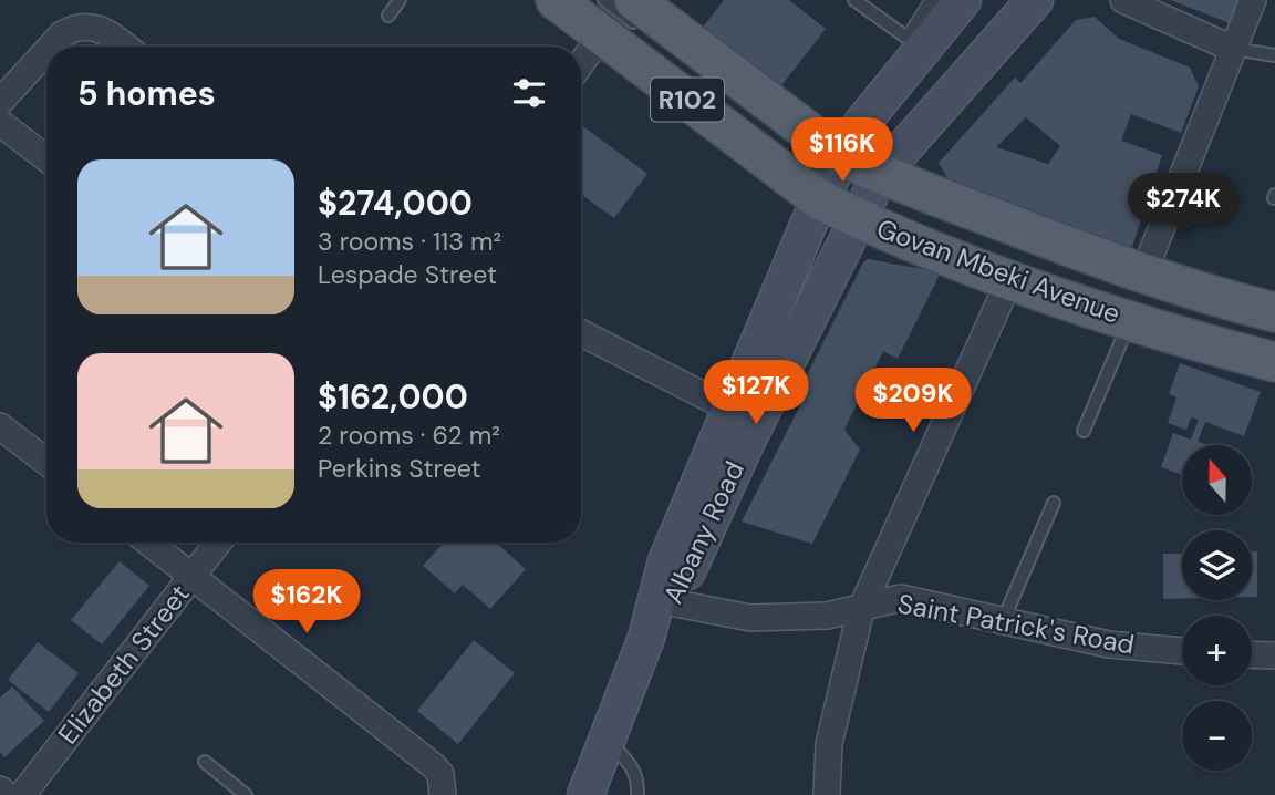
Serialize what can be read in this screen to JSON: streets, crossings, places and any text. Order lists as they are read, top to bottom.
{
  "streets": {
    "main road": ["R102", "Govan Mbeki Avenue", "Albany Road"],
    "street": ["Saint Patrick's Road", "Elizabeth Street"]
  },
  "crossings": [
    ["Govan Mbeki Avenue", "Albany Road"],
    ["Albany Road", "Saint Patrick's Road"]
  ],
  "north": "top",
  "page": {
    "heading": "5 homes",
    "price": [
      "$116K",
      "$274K",
      "$127K",
      "$209K",
      "$162K"
    ],
    "list": [
      {
        "name": "$274,000",
        "note": "3 rooms · 113 m² · Lespade Street"
      },
      {
        "name": "$162,000",
        "note": "2 rooms · 62 m² · Perkins Street"
      }
    ],
    "map_buttons": ["+", "−"]
  }
}
